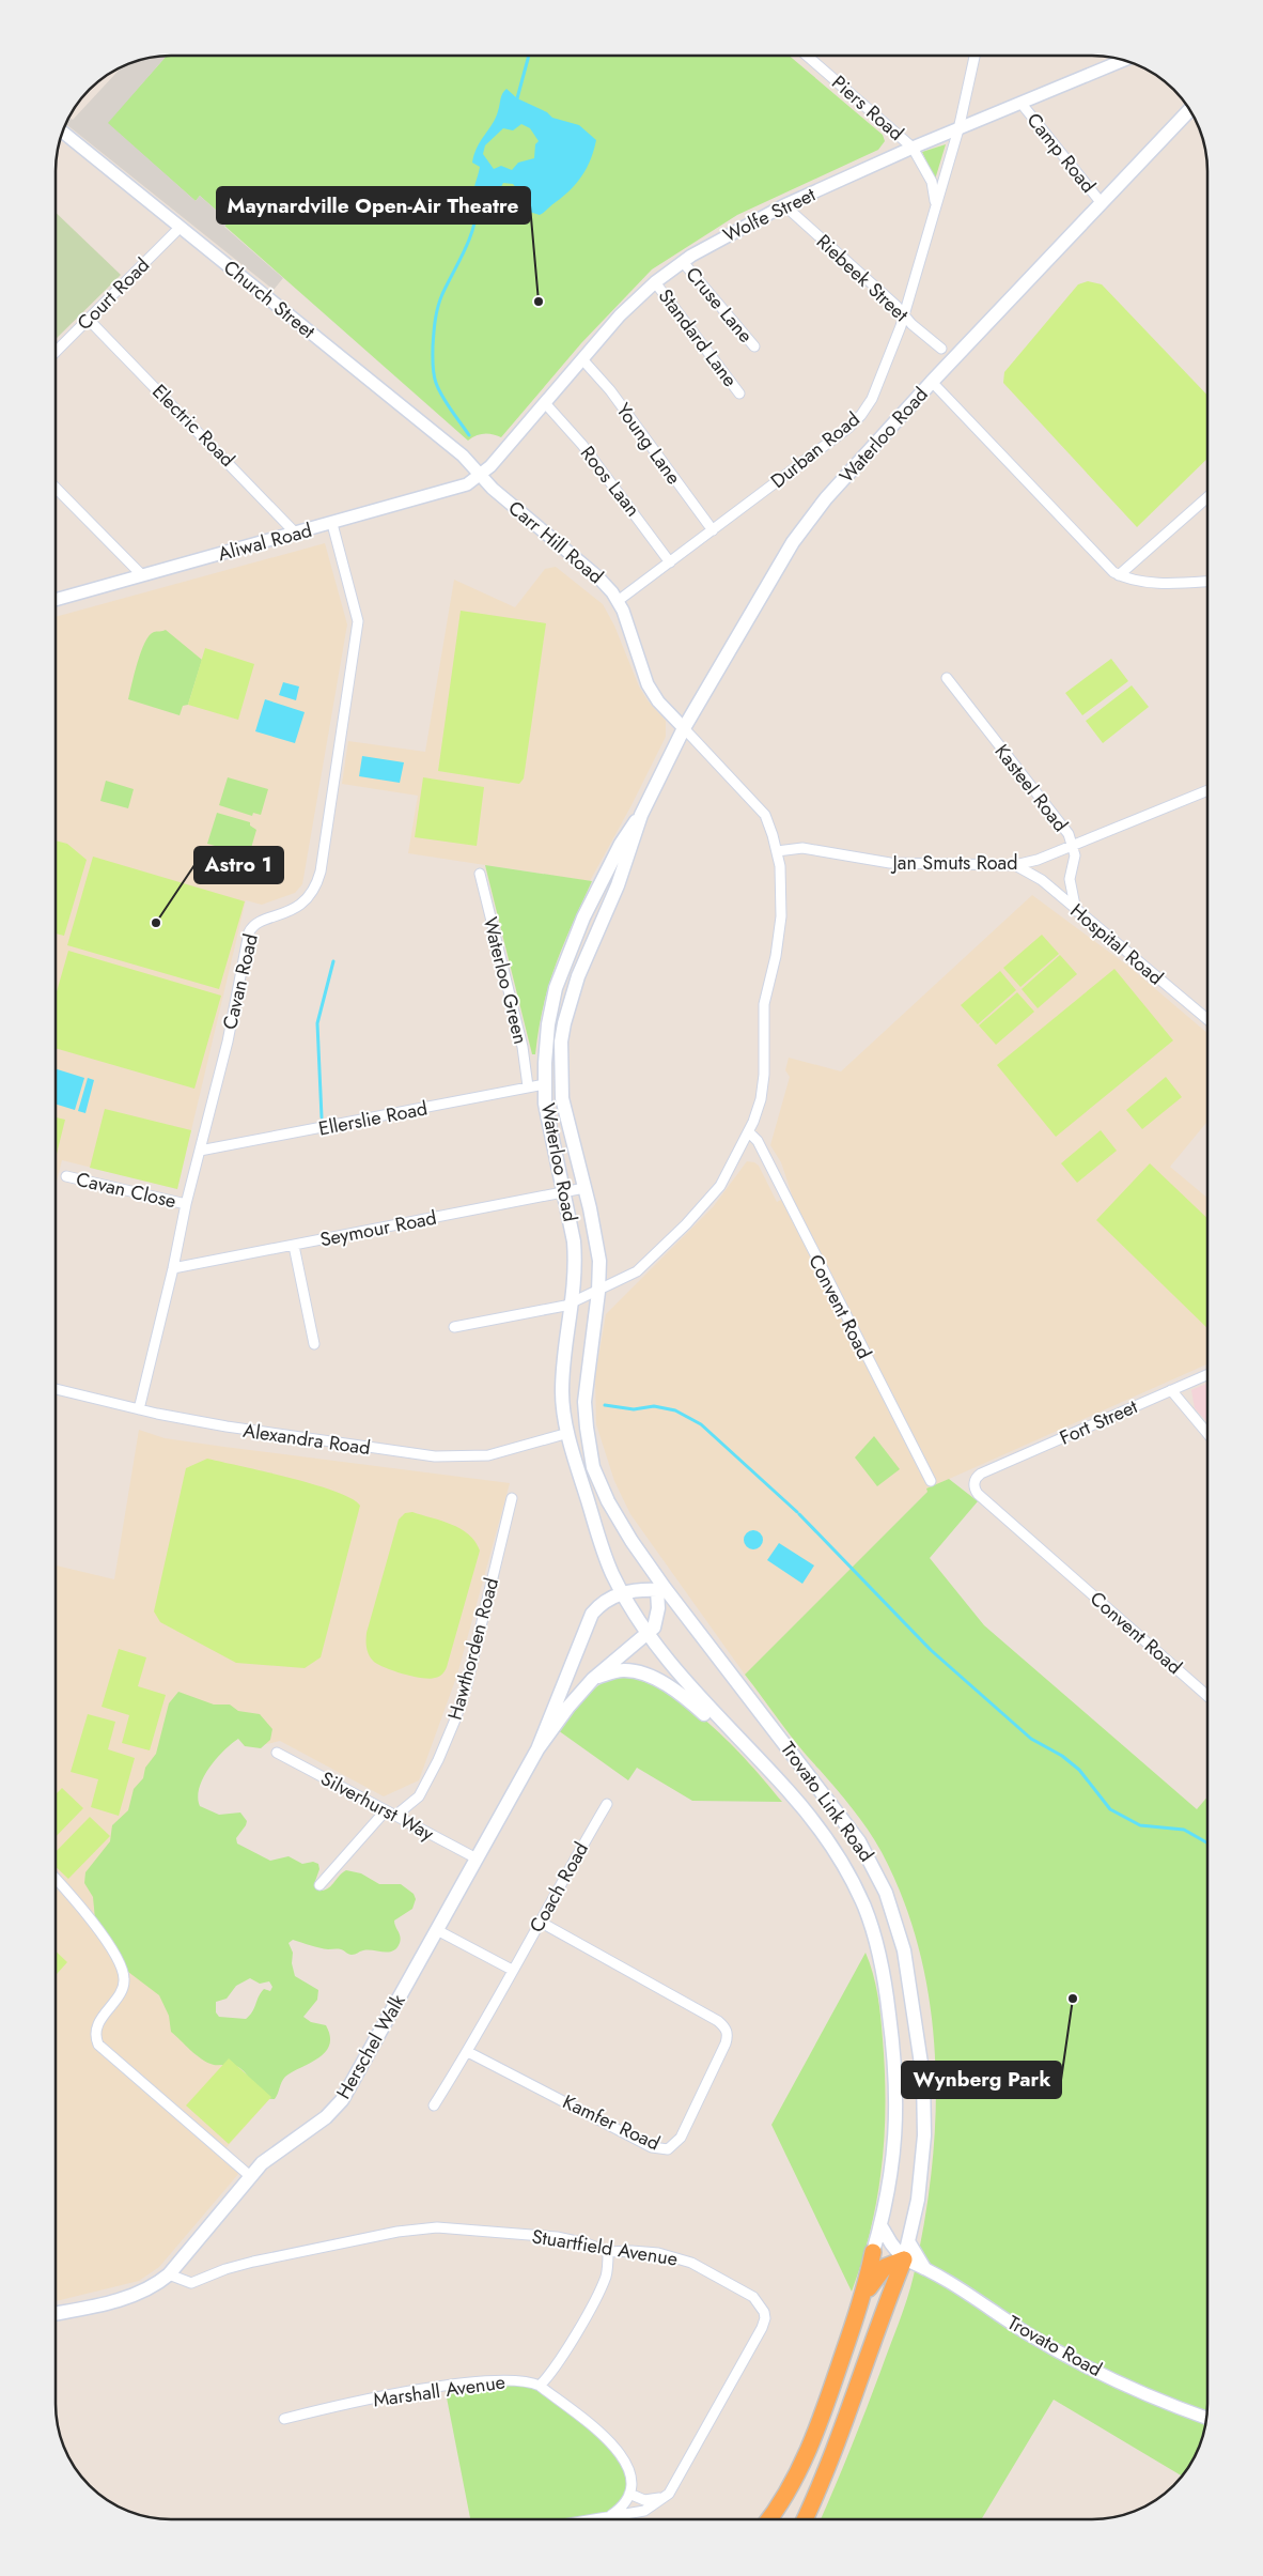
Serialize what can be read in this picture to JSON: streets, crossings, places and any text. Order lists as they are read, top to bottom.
{
  "streets": {
    "main road": ["Waterloo Road", "Trovato Link Road", "Herschel Walk"],
    "street": [
      "Piers Road",
      "Camp Road",
      "Wolfe Street",
      "Riebeek Street",
      "Court Road",
      "Church Street",
      "Cruse Lane",
      "Standard Lane",
      "Electric Road",
      "Young Lane",
      "Durban Road",
      "Roos Laan",
      "Aliwal Road",
      "Carr Hill Road",
      "Kasteel Road",
      "Jan Smuts Road",
      "Hospital Road",
      "Waterloo Green",
      "Cavan Road",
      "Ellerslie Road",
      "Cavan Close",
      "Seymour Road",
      "Convent Road",
      "Fort Street",
      "Alexandra Road",
      "Hawthorden Road",
      "Silverhurst Way",
      "Coach Road",
      "Kamfer Road",
      "Stuartfield Avenue",
      "Trovato Road",
      "Marshall Avenue"
    ]
  },
  "crossings": [
    ["Piers Road", "Wolfe Street"],
    ["Piers Road", "Durban Road"],
    ["Camp Road", "Wolfe Street"],
    ["Camp Road", "Waterloo Road"],
    ["Wolfe Street", "Riebeek Street"],
    ["Wolfe Street", "Church Street"],
    ["Wolfe Street", "Cruse Lane"],
    ["Wolfe Street", "Standard Lane"],
    ["Wolfe Street", "Young Lane"],
    ["Wolfe Street", "Durban Road"],
    ["Wolfe Street", "Roos Laan"],
    ["Wolfe Street", "Aliwal Road"],
    ["Wolfe Street", "Carr Hill Road"],
    ["Riebeek Street", "Durban Road"],
    ["Court Road", "Church Street"],
    ["Court Road", "Electric Road"],
    ["Church Street", "Aliwal Road"],
    ["Church Street", "Carr Hill Road"],
    ["Electric Road", "Aliwal Road"],
    ["Waterloo Road", "Carr Hill Road"],
    ["Waterloo Road", "Ellerslie Road"],
    ["Waterloo Road", "Seymour Road"],
    ["Waterloo Road", "Alexandra Road"],
    ["Waterloo Road", "Trovato Link Road"],
    ["Young Lane", "Durban Road"],
    ["Durban Road", "Roos Laan"],
    ["Durban Road", "Carr Hill Road"],
    ["Aliwal Road", "Carr Hill Road"],
    ["Aliwal Road", "Cavan Road"],
    ["Kasteel Road", "Jan Smuts Road"],
    ["Kasteel Road", "Hospital Road"],
    ["Jan Smuts Road", "Hospital Road"],
    ["Waterloo Green", "Ellerslie Road"],
    ["Cavan Road", "Ellerslie Road"],
    ["Cavan Road", "Cavan Close"],
    ["Cavan Road", "Seymour Road"],
    ["Cavan Road", "Alexandra Road"],
    ["Convent Road", "Fort Street"],
    ["Alexandra Road", "Trovato Link Road"],
    ["Hawthorden Road", "Silverhurst Way"],
    ["Trovato Link Road", "Herschel Walk"],
    ["Trovato Link Road", "Trovato Road"],
    ["Silverhurst Way", "Herschel Walk"],
    ["Coach Road", "Kamfer Road"],
    ["Herschel Walk", "Stuartfield Avenue"]
  ],
  "places": ["Maynardville Open-Air Theatre", "Astro 1", "Wynberg Park"]
}
